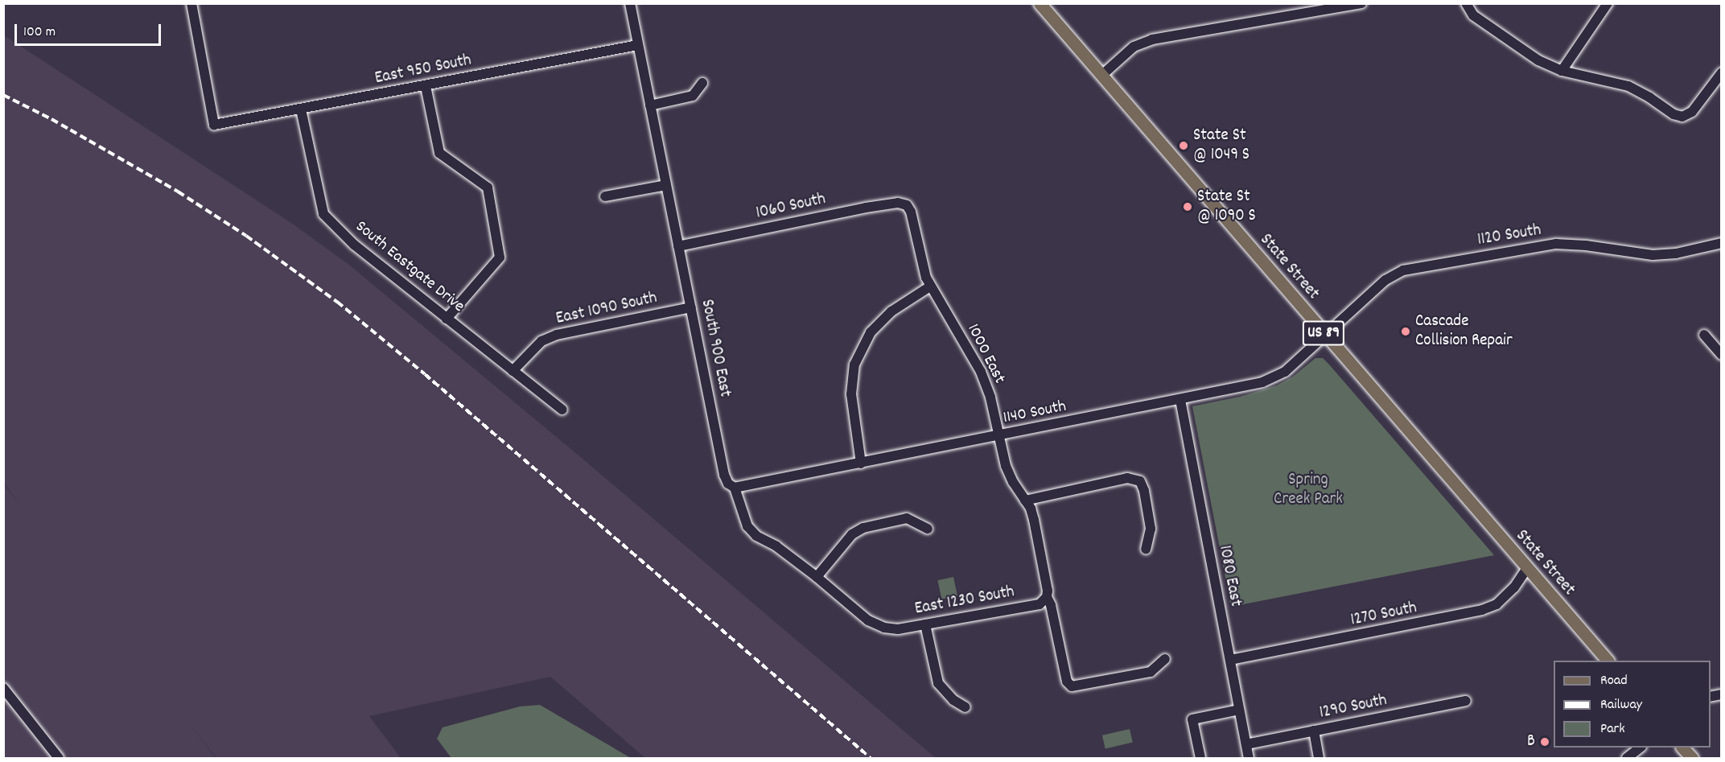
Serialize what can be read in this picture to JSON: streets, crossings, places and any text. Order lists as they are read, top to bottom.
{
  "streets": {
    "main road": ["State Street", "US 89"],
    "street": [
      "East 950 South",
      "1060 South",
      "1120 South",
      "South Eastgate Drive",
      "East 1090 South",
      "South 900 East",
      "1000 East",
      "1140 South",
      "1080 East",
      "East 1230 South",
      "1270 South",
      "1290 South"
    ]
  },
  "crossings": [
    ["East 950 South", "South Eastgate Drive"],
    ["East 950 South", "South 900 East"],
    ["1060 South", "South 900 East"],
    ["1060 South", "1000 East"],
    ["1120 South", "State Street"],
    ["1120 South", "1140 South"],
    ["South Eastgate Drive", "East 1090 South"],
    ["State Street", "1140 South"],
    ["State Street", "1270 South"],
    ["East 1090 South", "South 900 East"],
    ["South 900 East", "1140 South"],
    ["South 900 East", "East 1230 South"],
    ["1000 East", "1140 South"],
    ["1000 East", "East 1230 South"],
    ["1140 South", "1080 East"],
    ["1080 East", "1270 South"],
    ["1080 East", "1290 South"]
  ],
  "parks": ["Spring Creek Park"],
  "places": [
    "State St @ 1049 S",
    "State St @ 1090 S",
    "Cascade Collision Repair",
    "B"
  ],
  "legend": ["Road", "Railway", "Park"],
  "scale_bar": "100 m"
}
